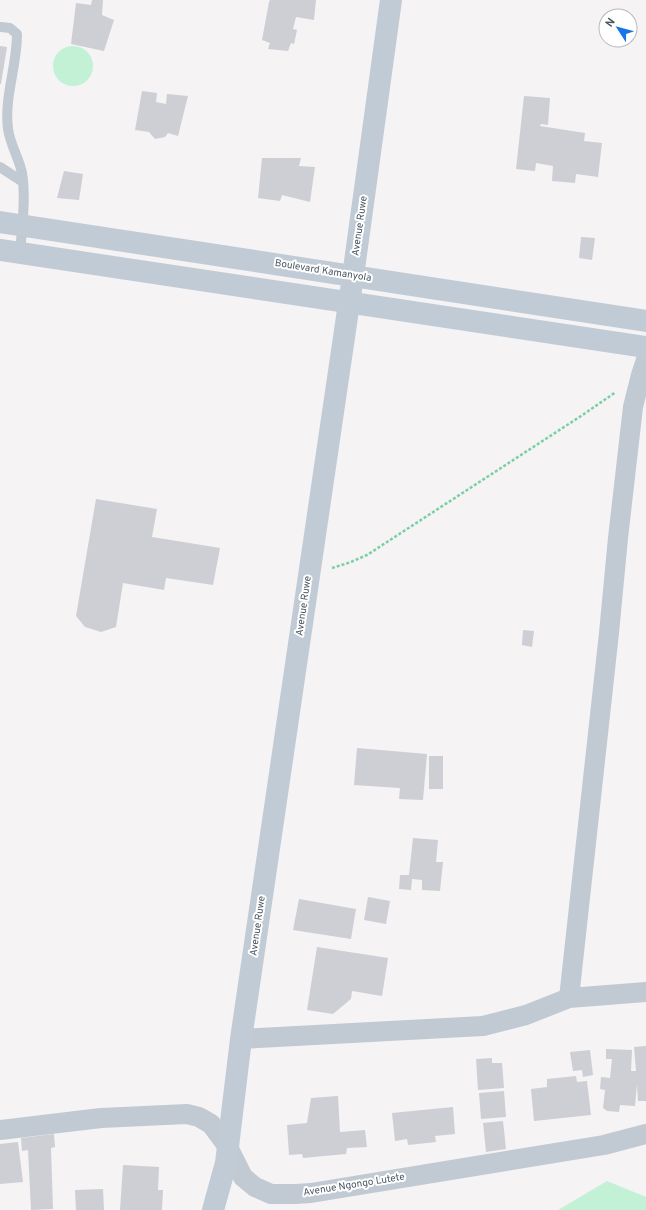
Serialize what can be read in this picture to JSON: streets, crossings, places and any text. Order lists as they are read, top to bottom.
{
  "streets": {
    "main road": ["Avenue Ruwe", "Boulevard Kamanyola"],
    "street": ["Avenue Ngongo Lutete"]
  },
  "crossings": [
    ["Avenue Ruwe", "Boulevard Kamanyola"],
    ["Avenue Ruwe", "Avenue Ngongo Lutete"]
  ],
  "north": "top left"
}
